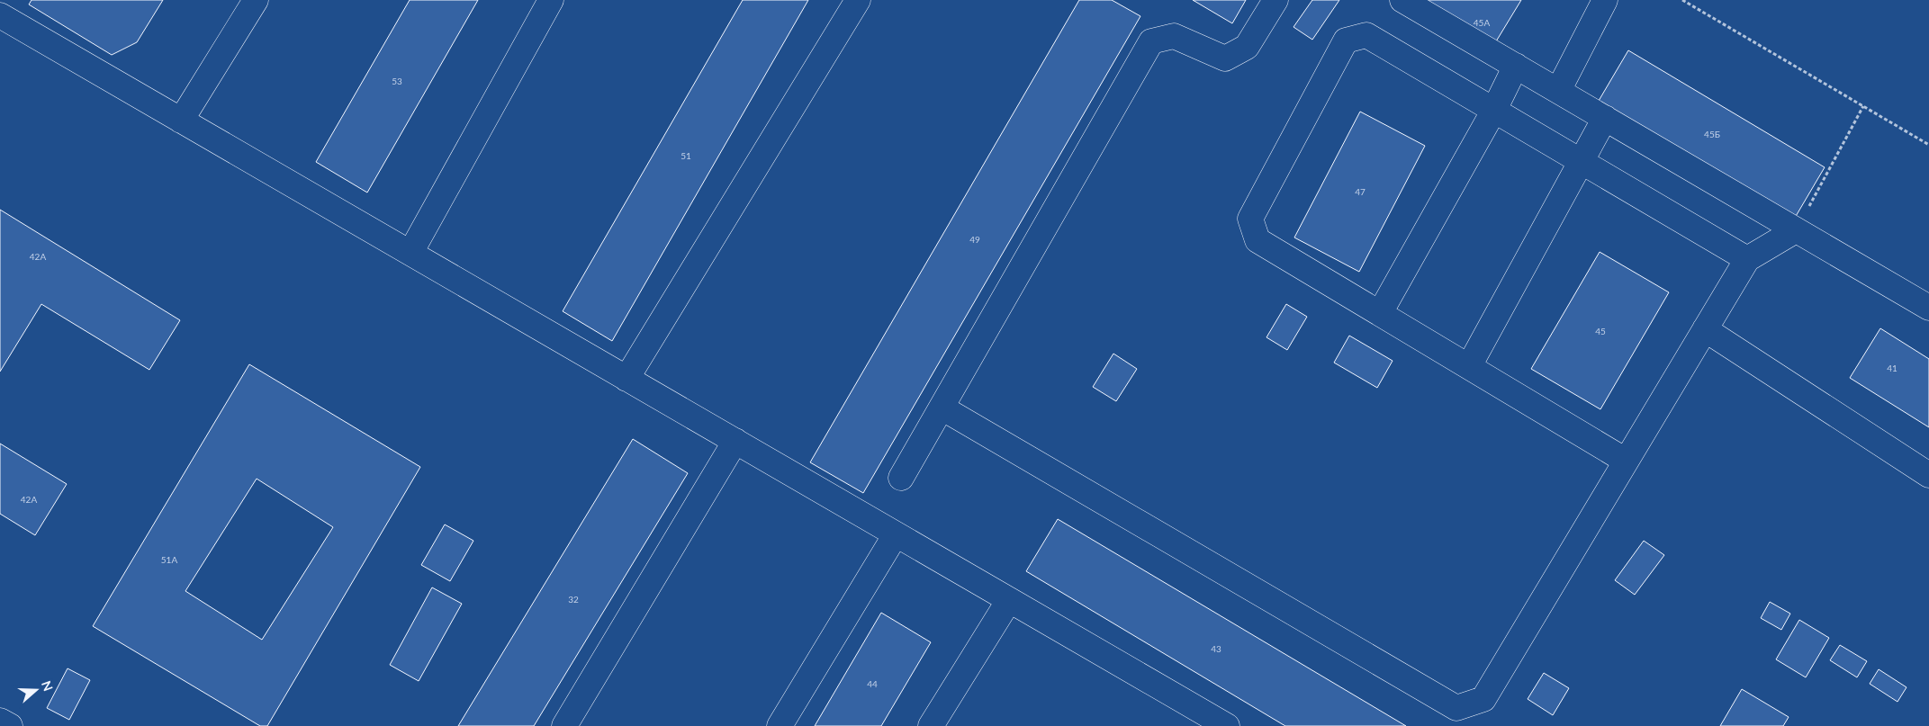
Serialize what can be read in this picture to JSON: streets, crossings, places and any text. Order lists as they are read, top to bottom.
{
  "house_numbers": [
    "45А",
    "53",
    "45Б",
    "51",
    "47",
    "49",
    "42А",
    "45",
    "41",
    "42А",
    "51А",
    "32",
    "43",
    "44"
  ],
  "north": "right"
}
